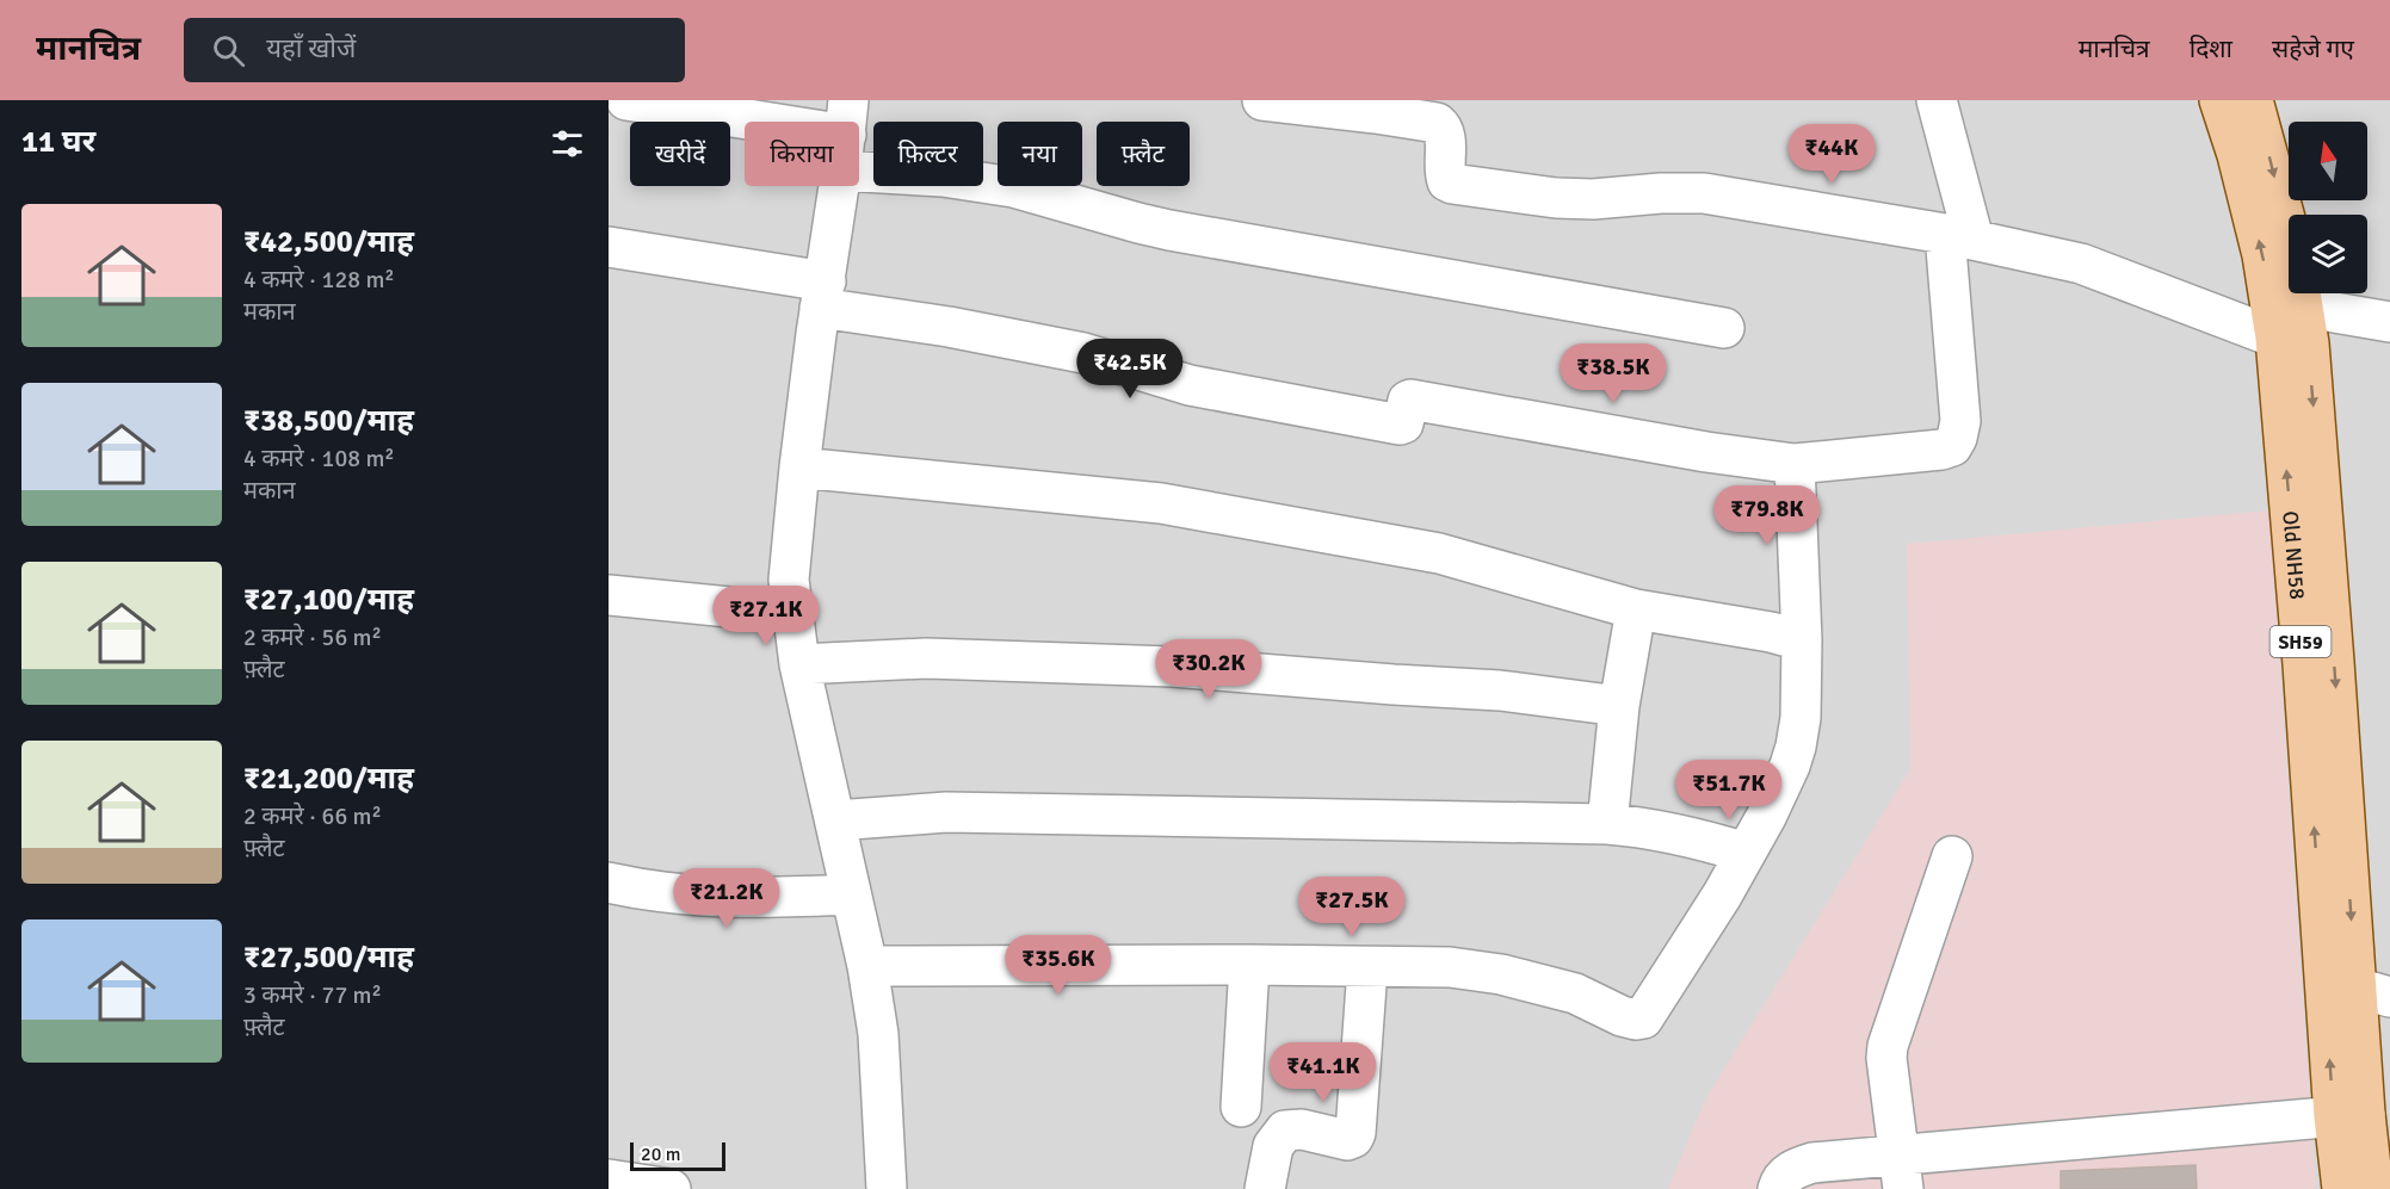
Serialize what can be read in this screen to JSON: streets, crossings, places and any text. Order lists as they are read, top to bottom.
{
  "streets": {
    "main road": ["Old NH58", "SH59"]
  },
  "scale_bar": "20 m",
  "north": "top",
  "page": {
    "header": "मानचित्र",
    "search": "यहाँ खोजें",
    "nav": ["मानचित्र", "दिशा", "सहेजे गए"],
    "heading": "11 घर",
    "chip": [
      "खरीदें",
      "किराया",
      "फ़िल्टर",
      "नया",
      "फ़्लैट"
    ],
    "price": [
      "₹44K",
      "₹42.5K",
      "₹38.5K",
      "₹79.8K",
      "₹27.1K",
      "₹30.2K",
      "₹51.7K",
      "₹21.2K",
      "₹27.5K",
      "₹35.6K",
      "₹41.1K"
    ],
    "list": [
      {
        "name": "₹42,500/माह",
        "note": "4 कमरे · 128 m² · मकान"
      },
      {
        "name": "₹38,500/माह",
        "note": "4 कमरे · 108 m² · मकान"
      },
      {
        "name": "₹27,100/माह",
        "note": "2 कमरे · 56 m² · फ़्लैट"
      },
      {
        "name": "₹21,200/माह",
        "note": "2 कमरे · 66 m² · फ़्लैट"
      },
      {
        "name": "₹27,500/माह",
        "note": "3 कमरे · 77 m² · फ़्लैट"
      }
    ],
    "scale": "20 m"
  }
}
